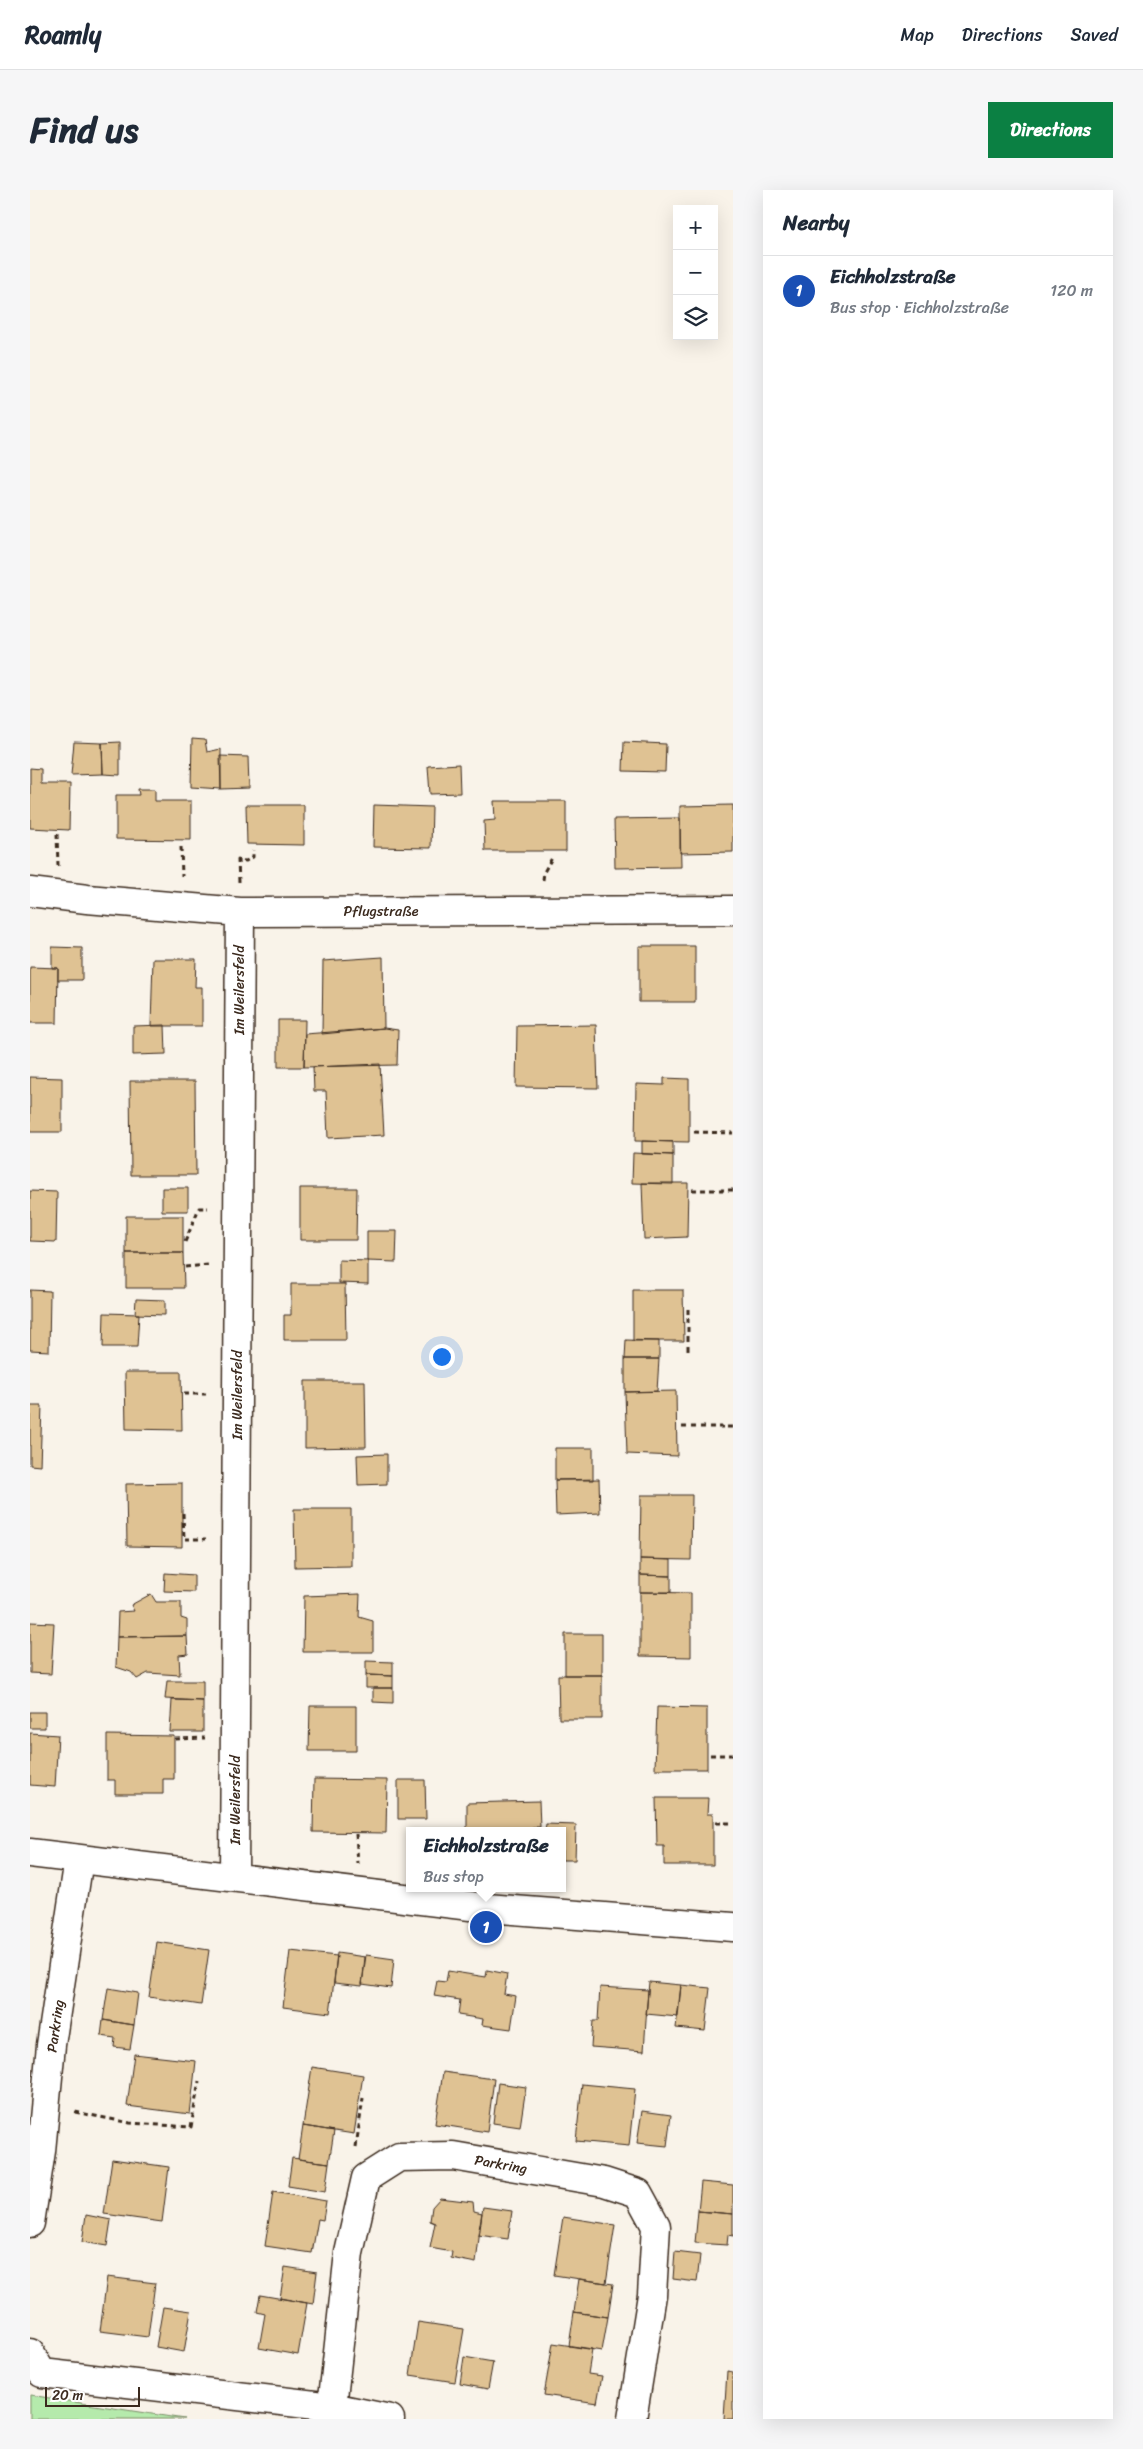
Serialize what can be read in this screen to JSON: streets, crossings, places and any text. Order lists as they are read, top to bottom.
{
  "streets": {
    "street": ["Pflugstraße", "Im Weilersfeld", "Parkring"]
  },
  "crossings": [
    ["Pflugstraße", "Im Weilersfeld"]
  ],
  "scale_bar": "20 m",
  "page": {
    "header": "Roamly",
    "nav": ["Map", "Directions", "Saved"],
    "title": "Find us",
    "buttons": "Directions",
    "heading": "Nearby",
    "map_buttons": ["+", "−"],
    "list": [
      {
        "mark": "1",
        "name": "Eichholzstraße",
        "note": "Bus stop · Eichholzstraße",
        "value": "120 m"
      }
    ],
    "popup": ["Eichholzstraße", "Bus stop"],
    "pins": "1",
    "scale": "20 m"
  }
}
